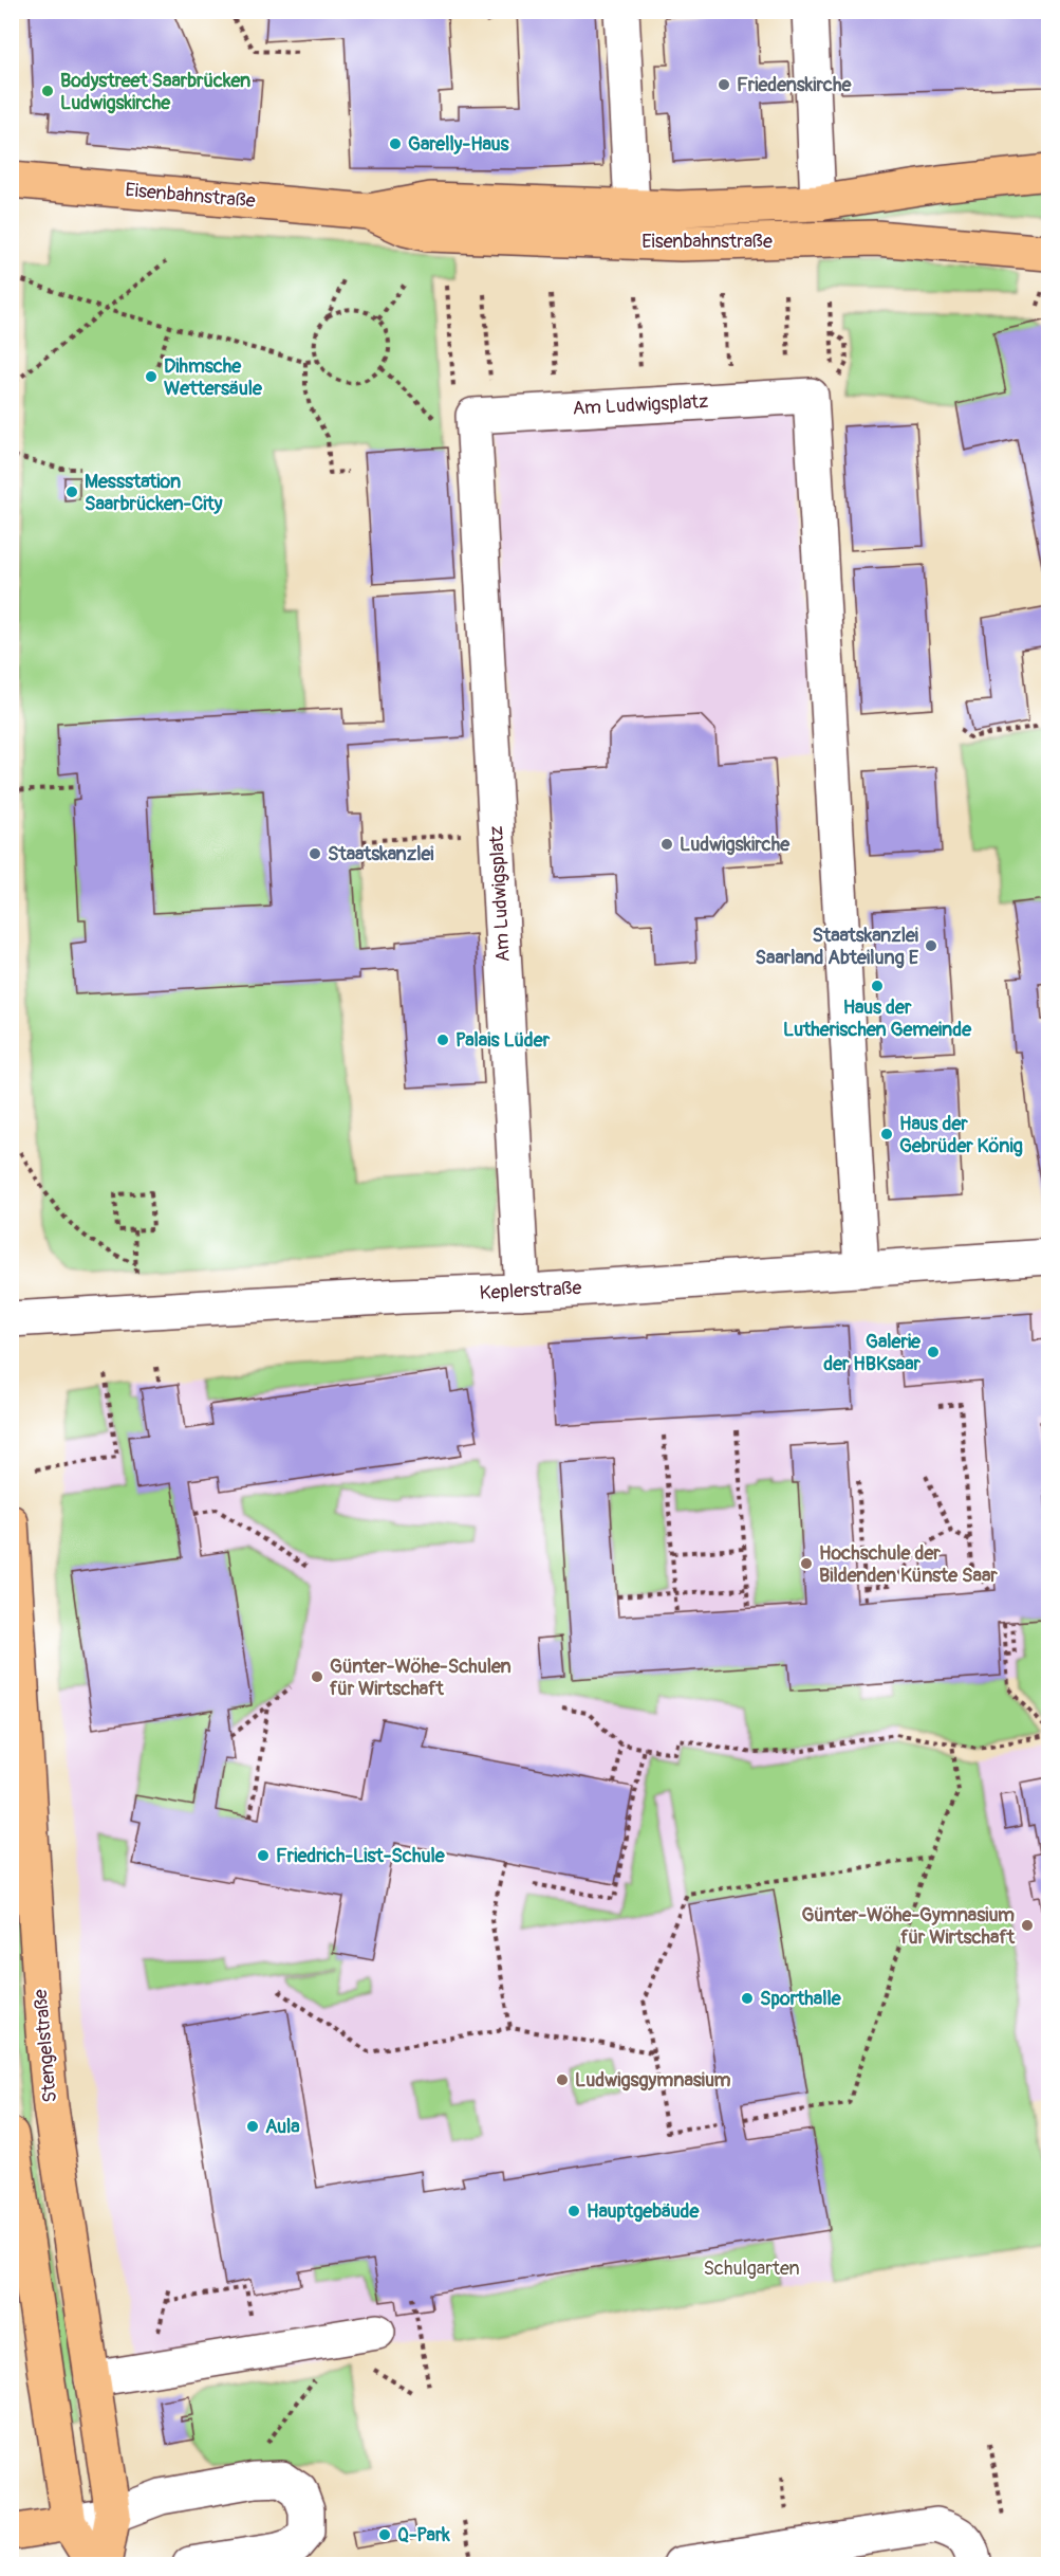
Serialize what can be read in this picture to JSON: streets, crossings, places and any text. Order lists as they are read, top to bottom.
{
  "streets": {
    "main road": ["Eisenbahnstraße", "Stengelstraße"],
    "street": ["Am Ludwigsplatz", "Keplerstraße"]
  },
  "crossings": [
    ["Am Ludwigsplatz", "Keplerstraße"]
  ],
  "parks": ["Schulgarten"],
  "places": [
    "Friedenskirche",
    "Bodystreet Saarbrücken Ludwigskirche",
    "Garelly-Haus",
    "Dihmsche Wettersäule",
    "Messstation Saarbrücken-City",
    "Ludwigskirche",
    "Staatskanzlei",
    "Staatskanzlei Saarland Abteilung E",
    "Haus der Lutherischen Gemeinde",
    "Palais Lüder",
    "Haus der Gebrüder König",
    "Galerie der HBKsaar",
    "Hochschule der Bildenden Künste Saar",
    "Günter-Wöhe-Schulen für Wirtschaft",
    "Friedrich-List-Schule",
    "Günter-Wöhe-Gymnasium für Wirtschaft",
    "Sporthalle",
    "Ludwigsgymnasium",
    "Aula",
    "Hauptgebäude",
    "Q-Park"
  ]
}
